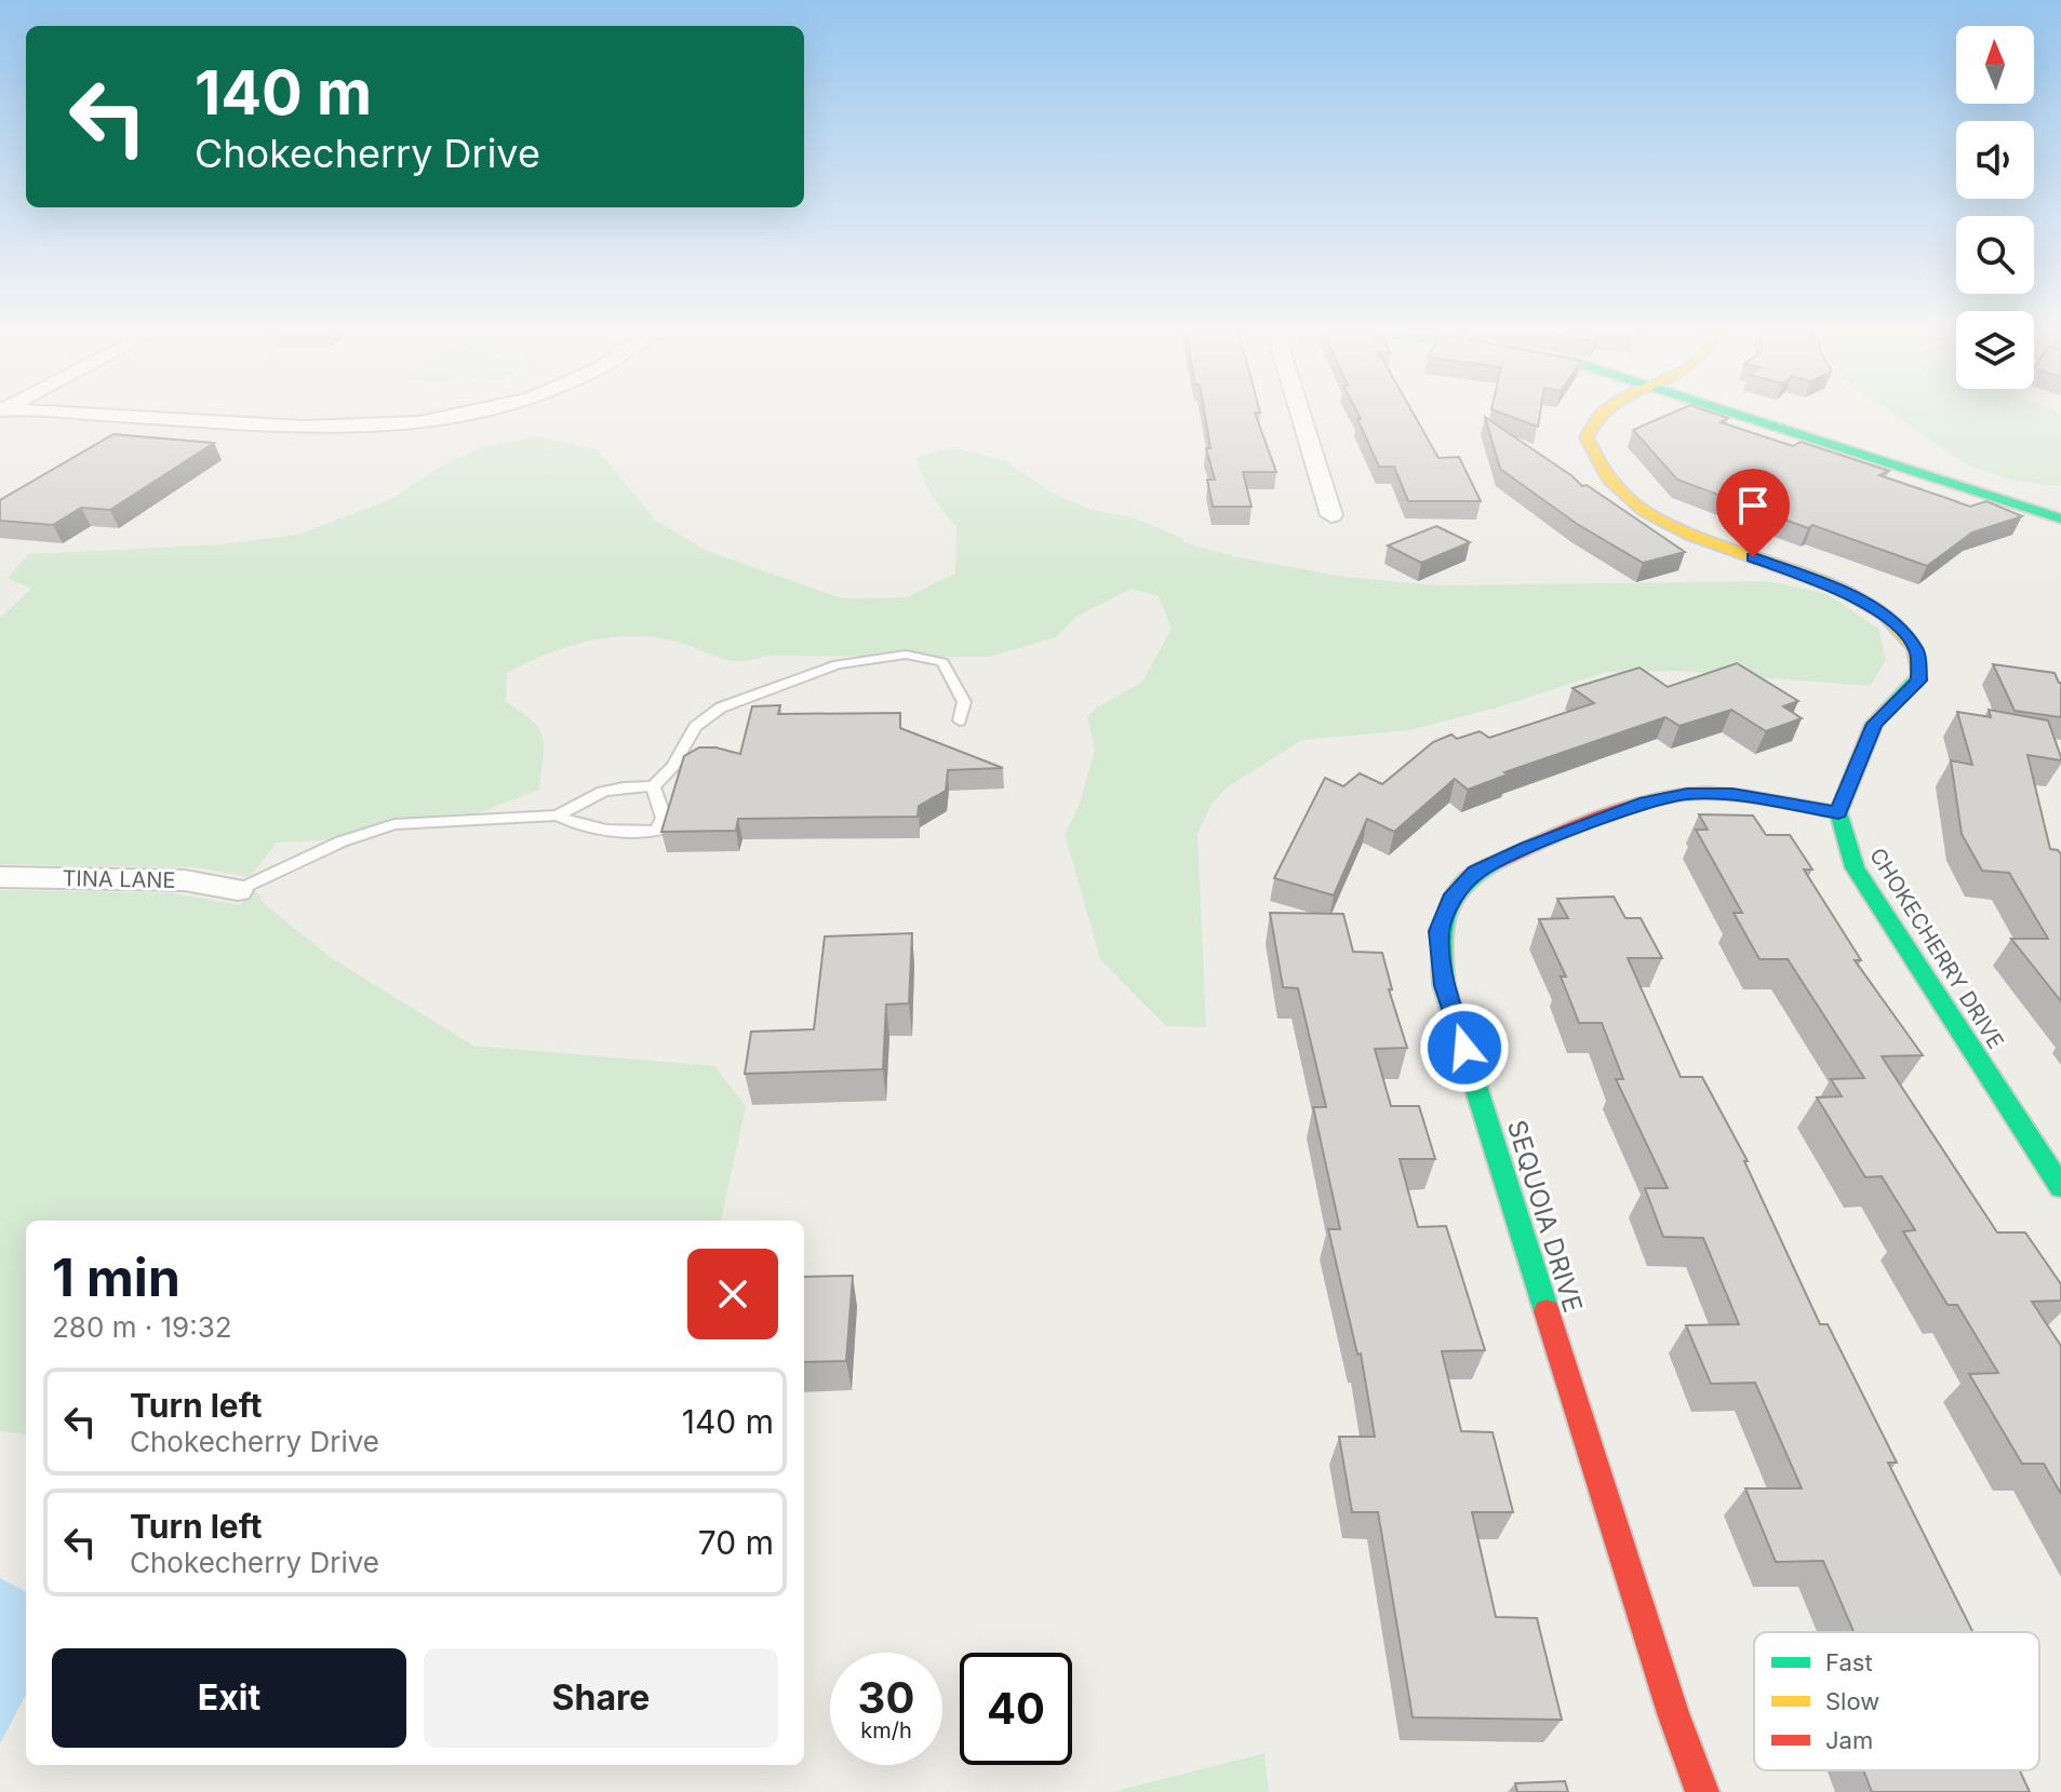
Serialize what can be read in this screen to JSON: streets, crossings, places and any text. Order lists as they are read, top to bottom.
{
  "streets": {
    "street": ["TINA LANE", "CHOKECHERRY DRIVE", "SEQUOIA DRIVE"]
  },
  "crossings": [
    ["CHOKECHERRY DRIVE", "SEQUOIA DRIVE"]
  ],
  "legend": ["Fast", "Slow", "Jam"],
  "north": "top",
  "page": {
    "turn": ["140 m", "Chokecherry Drive"],
    "heading": ["1 min", "280 m · 19:32"],
    "list": [
      {
        "name": "Turn left",
        "note": "Chokecherry Drive",
        "value": "140 m"
      },
      {
        "name": "Turn left",
        "note": "Chokecherry Drive",
        "value": "70 m"
      }
    ],
    "buttons": ["Exit", "Share"],
    "speed": "30 km/h",
    "limit": "40"
  }
}
